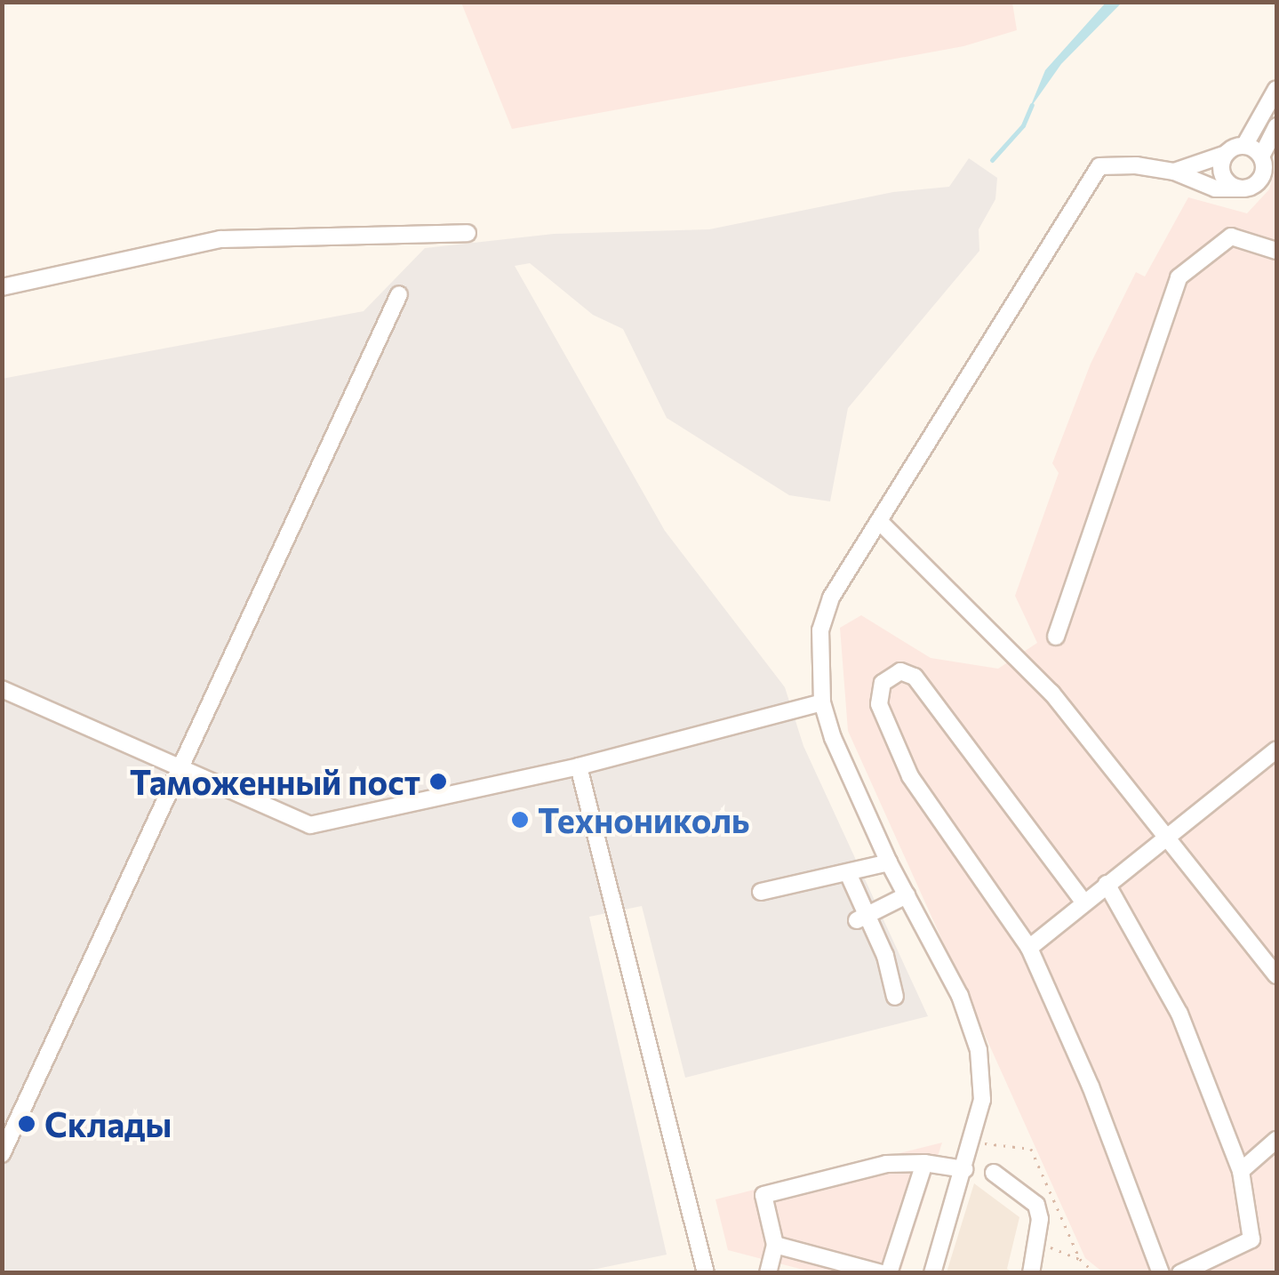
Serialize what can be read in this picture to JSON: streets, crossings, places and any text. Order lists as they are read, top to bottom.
{
  "places": ["Таможенный пост", "Технониколь", "Склады"]
}
